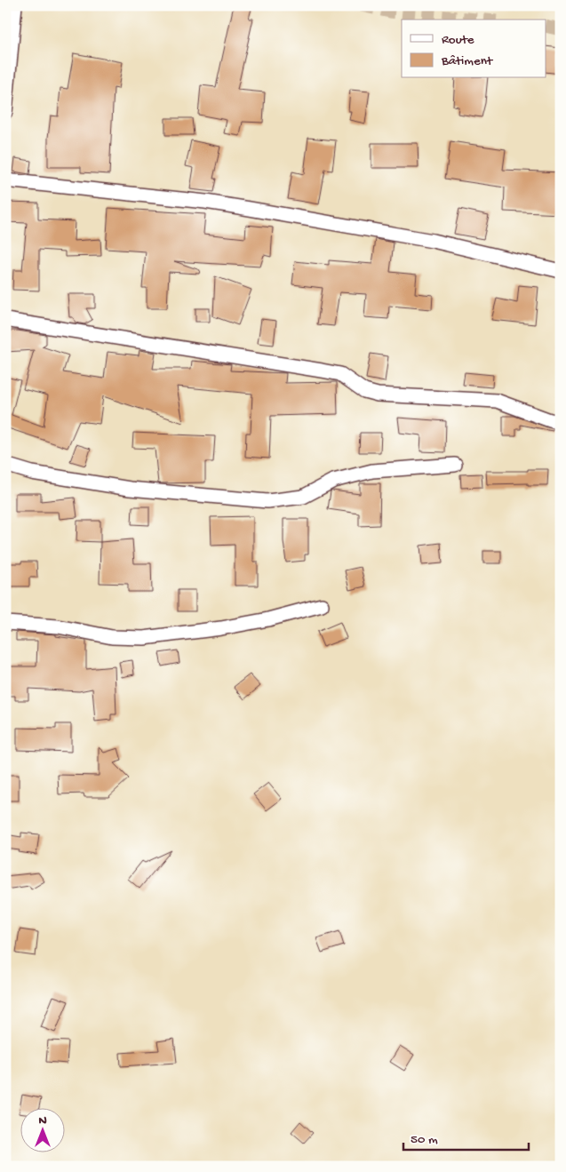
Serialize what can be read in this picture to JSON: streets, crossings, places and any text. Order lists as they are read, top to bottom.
{
  "legend": ["Route", "Bâtiment"],
  "scale_bar": "50 m",
  "north": "top"
}
